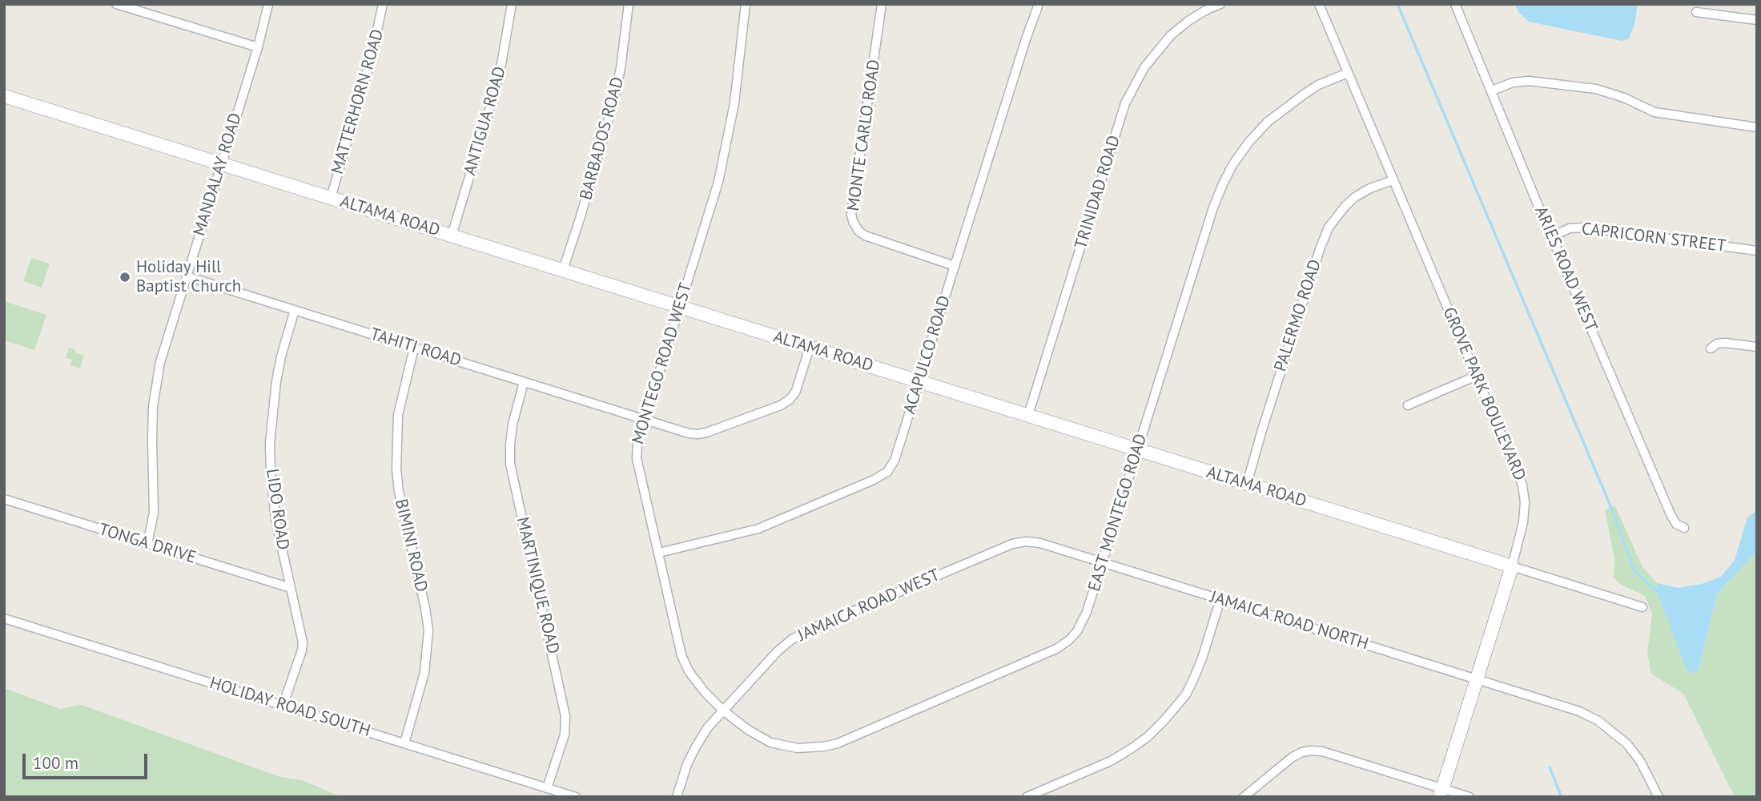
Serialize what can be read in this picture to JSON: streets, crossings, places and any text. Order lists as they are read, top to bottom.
{
  "streets": {
    "street": [
      "MATTERHORN ROAD",
      "ANTIGUA ROAD",
      "MONTE CARLO ROAD",
      "BARBADOS ROAD",
      "MANDALAY ROAD",
      "TRINIDAD ROAD",
      "ALTAMA ROAD",
      "CAPRICORN STREET",
      "ARIES ROAD WEST",
      "PALERMO ROAD",
      "TAHITI ROAD",
      "ACAPULCO ROAD",
      "MONTEGO ROAD WEST",
      "GROVE PARK BOULEVARD",
      "LIDO ROAD",
      "EAST MONTEGO ROAD",
      "TONGA DRIVE",
      "BIMINI ROAD",
      "MARTINIQUE ROAD",
      "JAMAICA ROAD WEST",
      "JAMAICA ROAD NORTH",
      "HOLIDAY ROAD SOUTH"
    ]
  },
  "crossings": [
    ["MATTERHORN ROAD", "ALTAMA ROAD"],
    ["ANTIGUA ROAD", "ALTAMA ROAD"],
    ["MONTE CARLO ROAD", "ACAPULCO ROAD"],
    ["BARBADOS ROAD", "ALTAMA ROAD"],
    ["MANDALAY ROAD", "ALTAMA ROAD"],
    ["MANDALAY ROAD", "TAHITI ROAD"],
    ["MANDALAY ROAD", "TONGA DRIVE"],
    ["TRINIDAD ROAD", "ALTAMA ROAD"],
    ["ALTAMA ROAD", "PALERMO ROAD"],
    ["ALTAMA ROAD", "TAHITI ROAD"],
    ["ALTAMA ROAD", "ACAPULCO ROAD"],
    ["ALTAMA ROAD", "MONTEGO ROAD WEST"],
    ["ALTAMA ROAD", "GROVE PARK BOULEVARD"],
    ["ALTAMA ROAD", "EAST MONTEGO ROAD"],
    ["CAPRICORN STREET", "ARIES ROAD WEST"],
    ["PALERMO ROAD", "GROVE PARK BOULEVARD"],
    ["TAHITI ROAD", "MONTEGO ROAD WEST"],
    ["TAHITI ROAD", "LIDO ROAD"],
    ["TAHITI ROAD", "BIMINI ROAD"],
    ["TAHITI ROAD", "MARTINIQUE ROAD"],
    ["ACAPULCO ROAD", "MONTEGO ROAD WEST"],
    ["MONTEGO ROAD WEST", "EAST MONTEGO ROAD"],
    ["MONTEGO ROAD WEST", "JAMAICA ROAD WEST"],
    ["GROVE PARK BOULEVARD", "EAST MONTEGO ROAD"],
    ["GROVE PARK BOULEVARD", "JAMAICA ROAD NORTH"],
    ["LIDO ROAD", "TONGA DRIVE"],
    ["LIDO ROAD", "HOLIDAY ROAD SOUTH"],
    ["EAST MONTEGO ROAD", "JAMAICA ROAD WEST"],
    ["EAST MONTEGO ROAD", "JAMAICA ROAD NORTH"],
    ["BIMINI ROAD", "HOLIDAY ROAD SOUTH"],
    ["MARTINIQUE ROAD", "HOLIDAY ROAD SOUTH"],
    ["JAMAICA ROAD WEST", "JAMAICA ROAD NORTH"]
  ],
  "places": ["Holiday Hill Baptist Church"],
  "scale_bar": "100 m"
}
